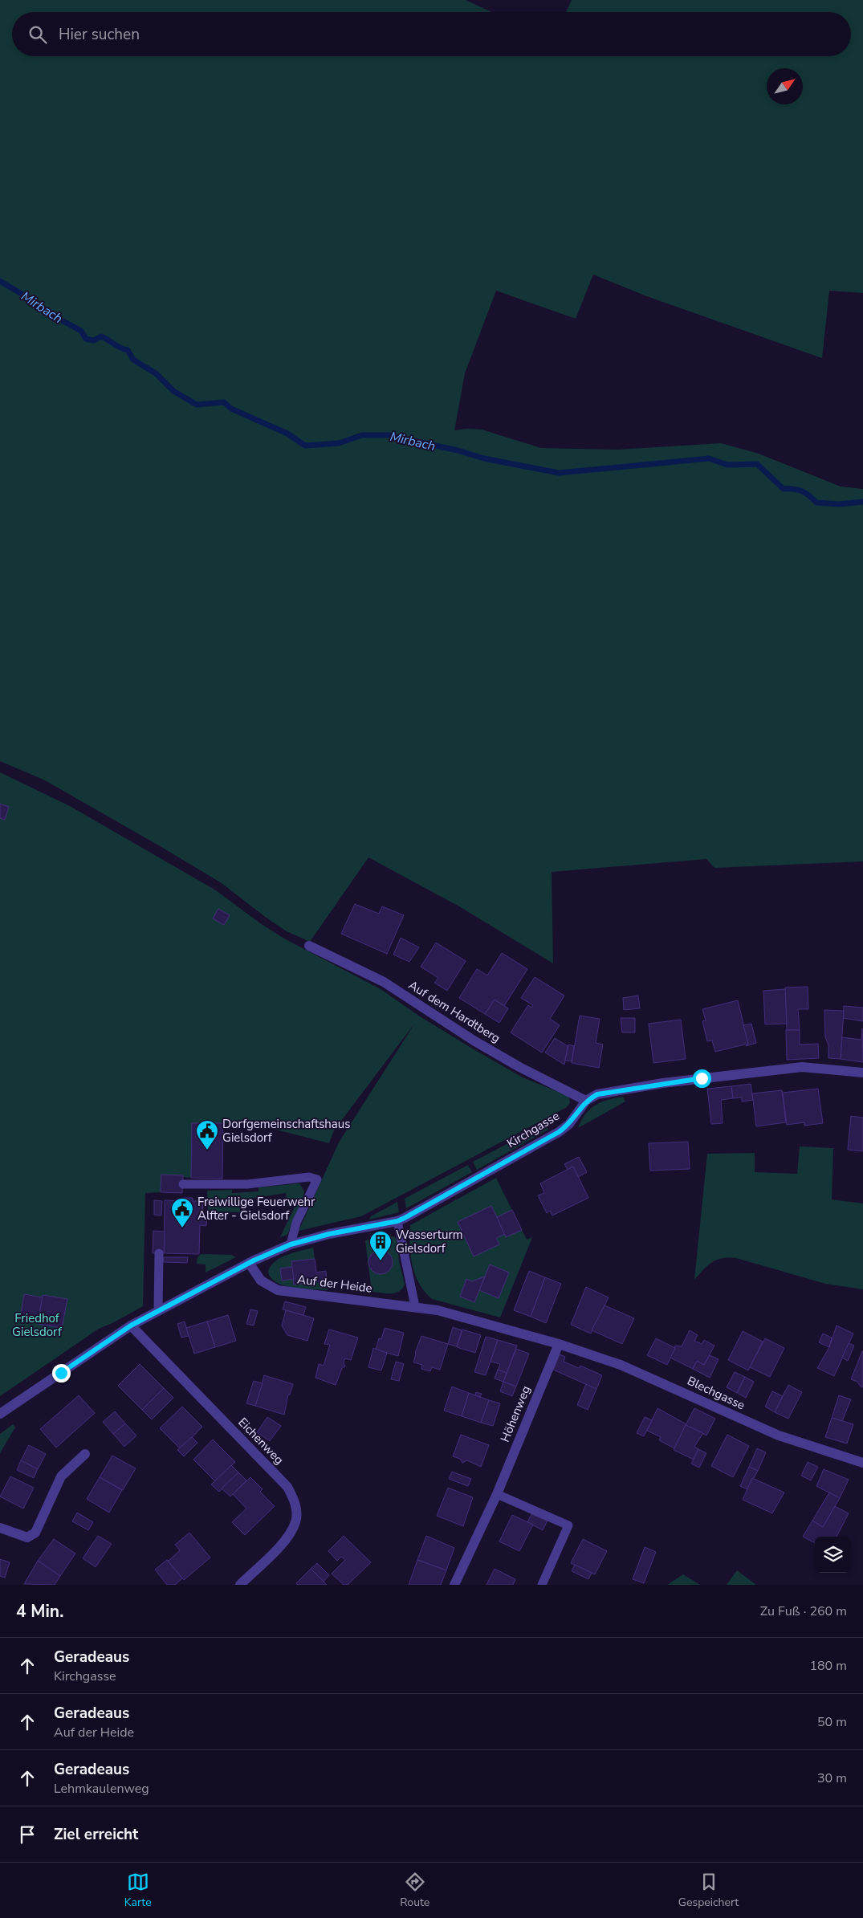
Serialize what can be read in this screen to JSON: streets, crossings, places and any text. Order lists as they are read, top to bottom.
{
  "streets": {
    "street": [
      "Auf dem Hardtberg",
      "Kirchgasse",
      "Auf der Heide",
      "Blechgasse",
      "Höhenweg",
      "Eichenweg"
    ]
  },
  "crossings": [
    ["Auf dem Hardtberg", "Kirchgasse"],
    ["Kirchgasse", "Auf der Heide"],
    ["Auf der Heide", "Blechgasse"],
    ["Auf der Heide", "Höhenweg"],
    ["Blechgasse", "Höhenweg"]
  ],
  "water": ["Mirbach"],
  "parks": ["Friedhof Gielsdorf"],
  "places": {
    "public building": ["Dorfgemeinschaftshaus Gielsdorf", "Freiwillige Feuerwehr Alfter - Gielsdorf"],
    "building": ["Wasserturm Gielsdorf"]
  },
  "north": "top right",
  "page": {
    "search": "Hier suchen",
    "heading": ["4 Min.", "Zu Fuß · 260 m"],
    "list": [
      ["Geradeaus", "Kirchgasse", "180 m"],
      ["Geradeaus", "Auf der Heide", "50 m"],
      ["Geradeaus", "Lehmkaulenweg", "30 m"],
      "Ziel erreicht"
    ],
    "nav": ["Karte", "Route", "Gespeichert"]
  }
}
